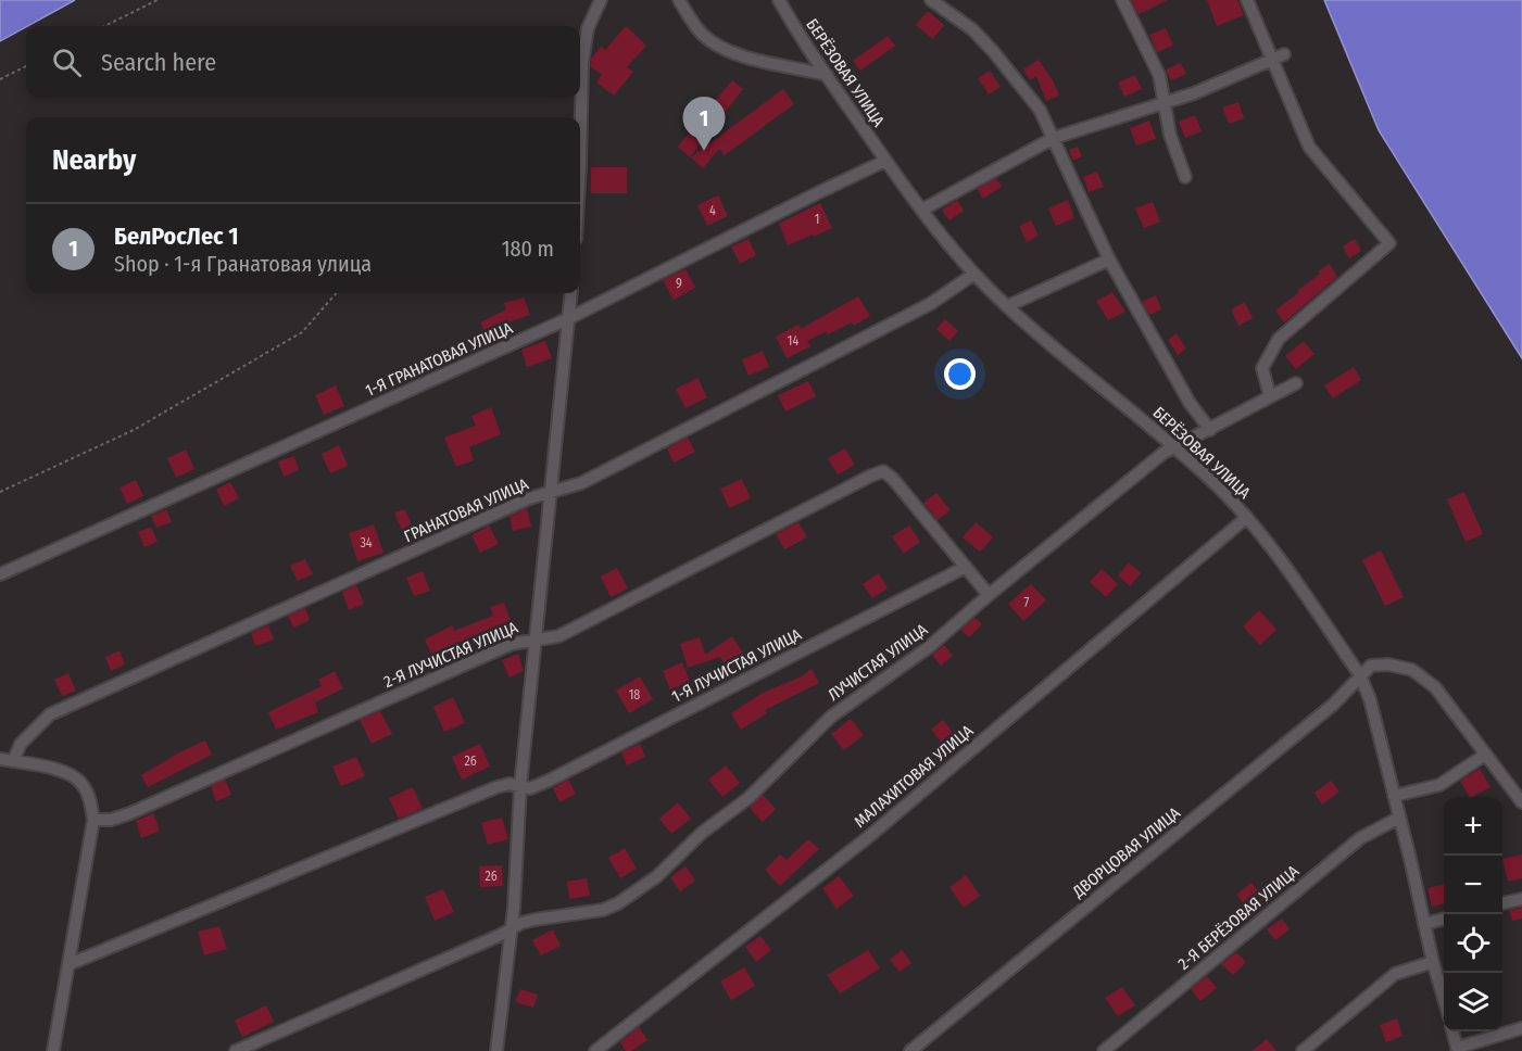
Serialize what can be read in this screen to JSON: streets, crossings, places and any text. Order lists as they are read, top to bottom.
{
  "streets": {
    "street": [
      "БЕРЁЗОВАЯ УЛИЦА",
      "1-Я ГРАНАТОВАЯ УЛИЦА",
      "ГРАНАТОВАЯ УЛИЦА",
      "2-Я ЛУЧИСТАЯ УЛИЦА",
      "ЛУЧИСТАЯ УЛИЦА",
      "1-Я ЛУЧИСТАЯ УЛИЦА",
      "МАЛАХИТОВАЯ УЛИЦА",
      "ДВОРЦОВАЯ УЛИЦА",
      "2-Я БЕРЁЗОВАЯ УЛИЦА"
    ]
  },
  "crossings": [
    ["БЕРЁЗОВАЯ УЛИЦА", "1-Я ГРАНАТОВАЯ УЛИЦА"],
    ["БЕРЁЗОВАЯ УЛИЦА", "ГРАНАТОВАЯ УЛИЦА"],
    ["БЕРЁЗОВАЯ УЛИЦА", "ЛУЧИСТАЯ УЛИЦА"],
    ["БЕРЁЗОВАЯ УЛИЦА", "МАЛАХИТОВАЯ УЛИЦА"],
    ["БЕРЁЗОВАЯ УЛИЦА", "ДВОРЦОВАЯ УЛИЦА"],
    ["БЕРЁЗОВАЯ УЛИЦА", "2-Я БЕРЁЗОВАЯ УЛИЦА"],
    ["2-Я ЛУЧИСТАЯ УЛИЦА", "1-Я ЛУЧИСТАЯ УЛИЦА"]
  ],
  "house_numbers": [
    "4",
    "1",
    "9",
    "14",
    "34",
    "7",
    "18",
    "26",
    "26"
  ],
  "page": {
    "search": "Search here",
    "pins": "1",
    "heading": "Nearby",
    "list": [
      {
        "mark": "1",
        "name": "БелРосЛес 1",
        "note": "Shop · 1-я Гранатовая улица",
        "value": "180 m"
      }
    ],
    "map_buttons": ["+", "−"]
  }
}
